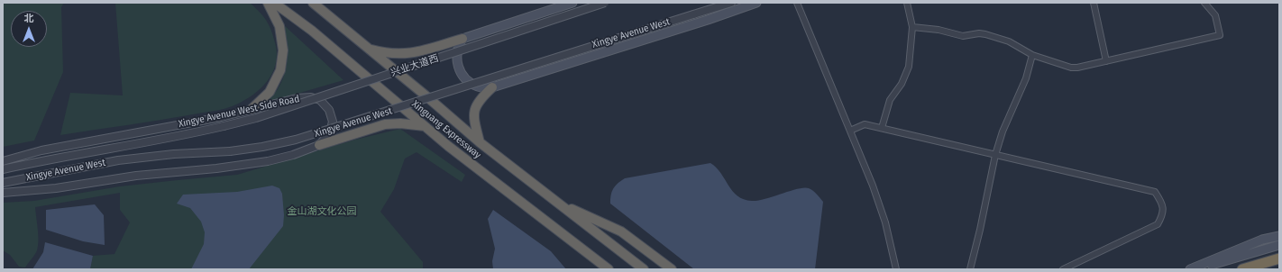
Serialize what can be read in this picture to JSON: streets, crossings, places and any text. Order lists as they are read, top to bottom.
{
  "streets": {
    "highway": ["Xinguang Expressway"],
    "street": ["Xingye Avenue West", "兴业大道西", "Xingye Avenue West Side Road"]
  },
  "crossings": [
    ["Xingye Avenue West", "兴业大道西"]
  ],
  "parks": ["金山湖文化公园"],
  "north": "top"
}
